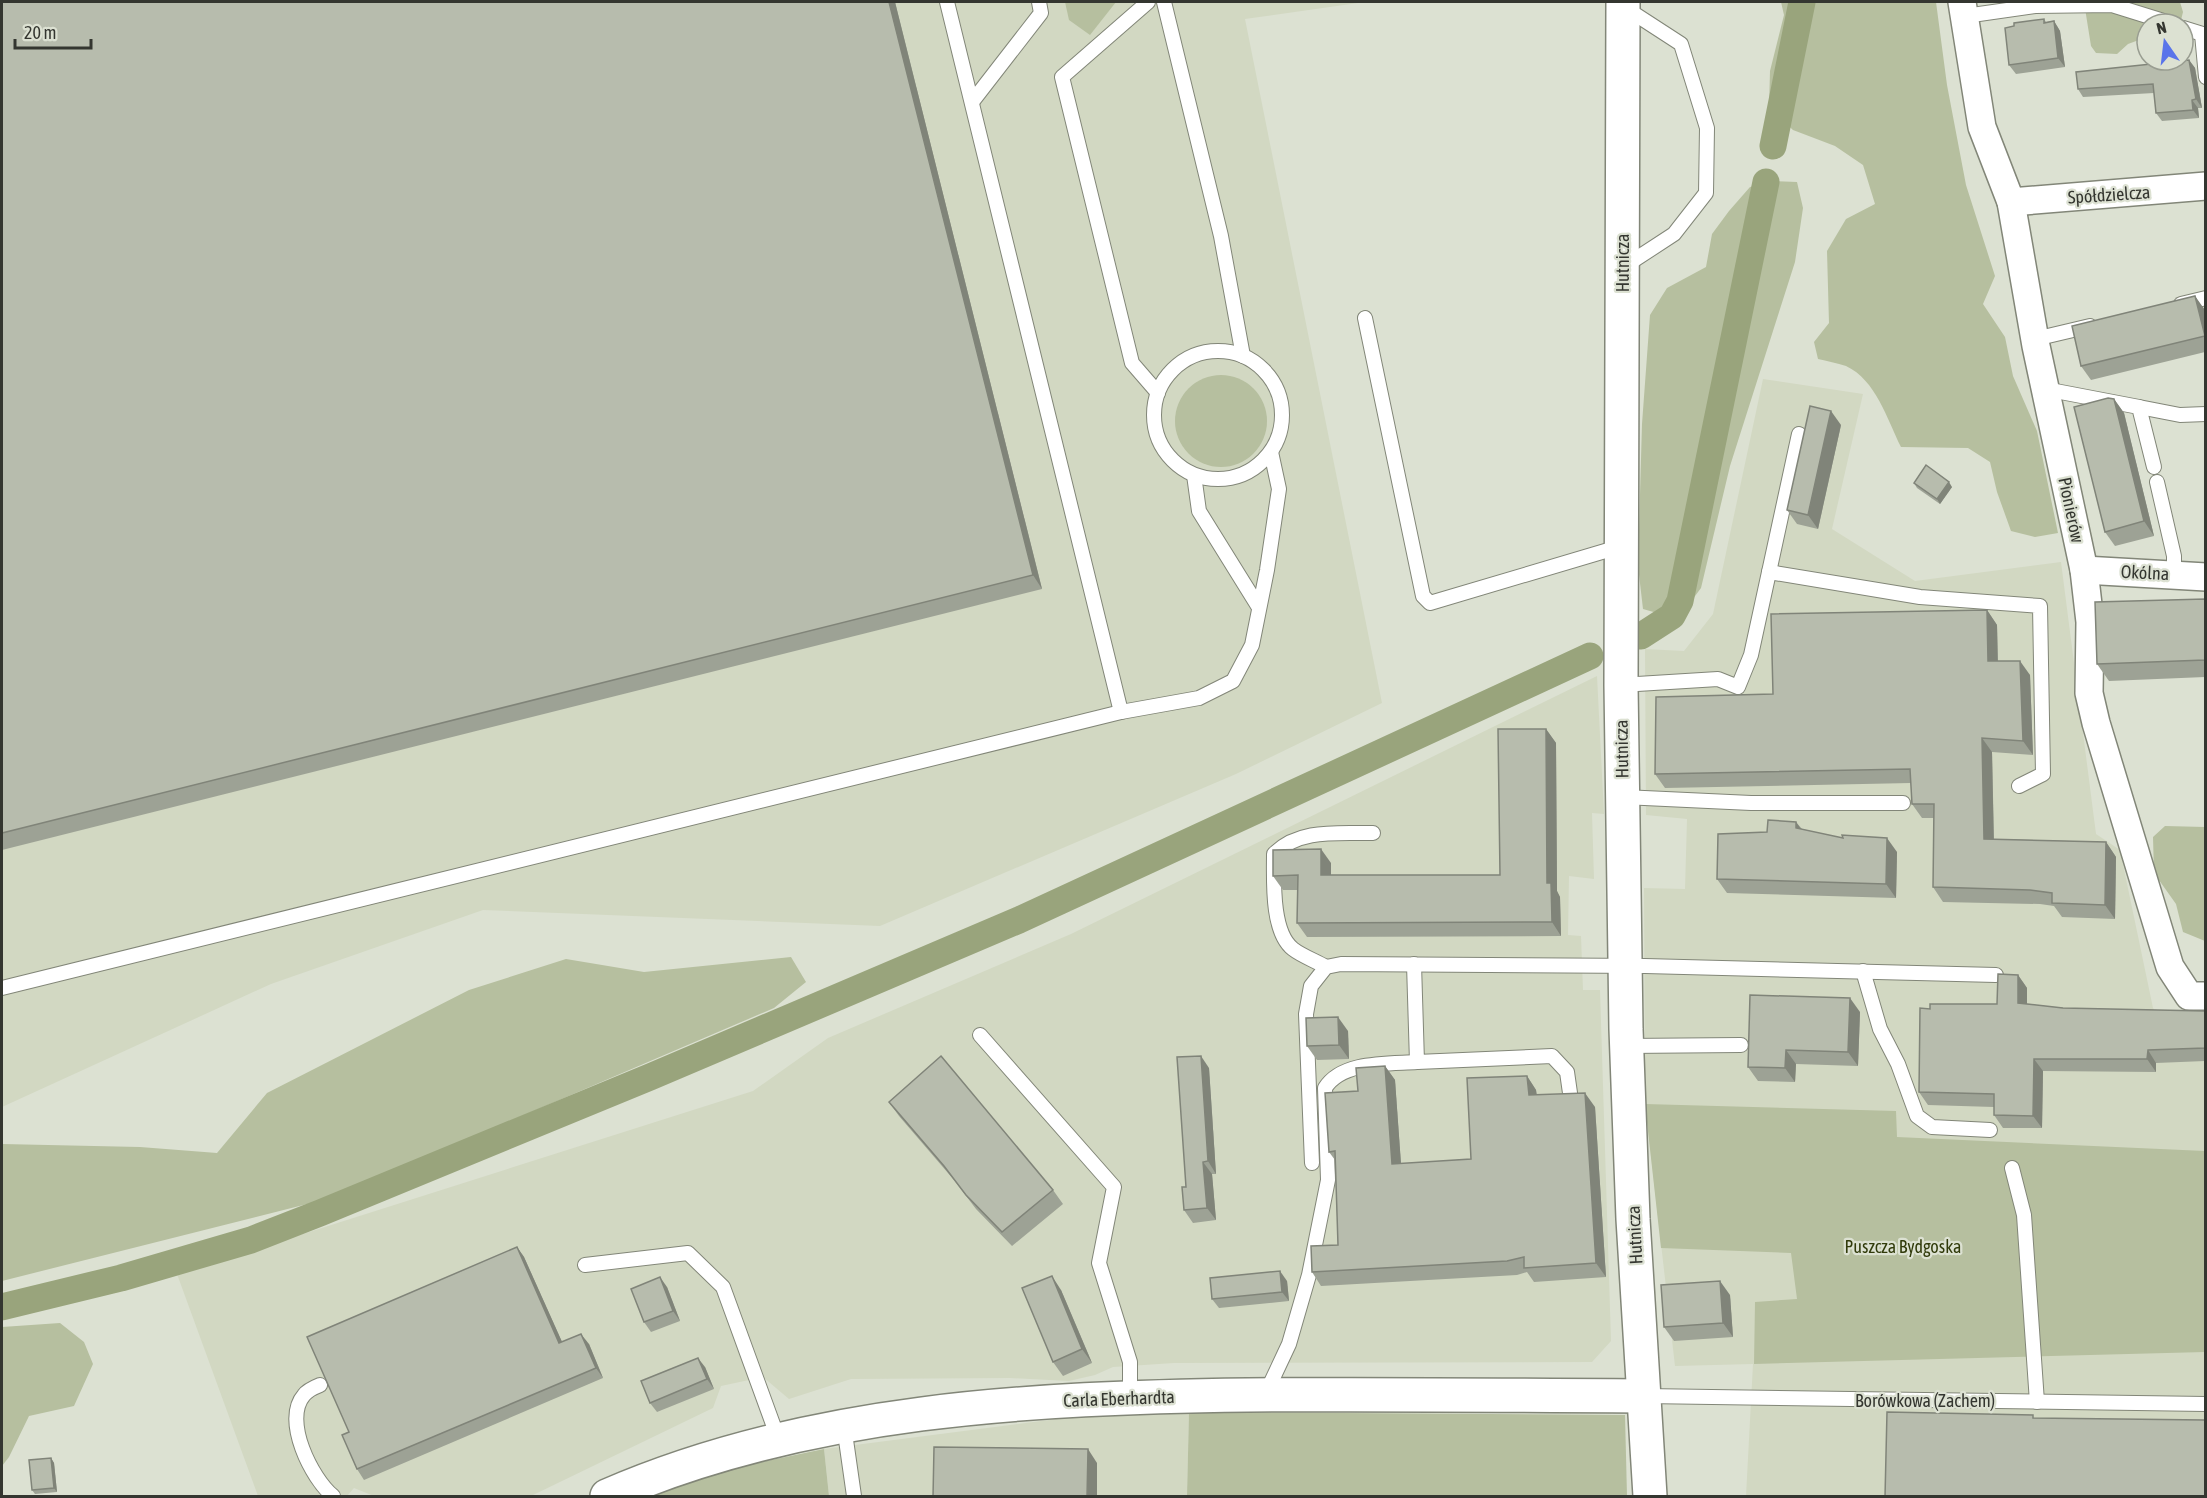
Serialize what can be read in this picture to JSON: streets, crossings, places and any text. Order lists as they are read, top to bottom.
{
  "streets": {
    "street": [
      "Spółdzielcza",
      "Hutnicza",
      "Pionierów",
      "Okólna",
      "Carla Eberhardta"
    ],
    "lane": ["Borówkowa (Zachem)"]
  },
  "crossings": [
    ["Spółdzielcza", "Pionierów"],
    ["Hutnicza", "Carla Eberhardta"],
    ["Hutnicza", "Borówkowa (Zachem)"],
    ["Pionierów", "Okólna"],
    ["Carla Eberhardta", "Borówkowa (Zachem)"]
  ],
  "parks": ["Puszcza Bydgoska"],
  "scale_bar": "20 m",
  "north": "top"
}
